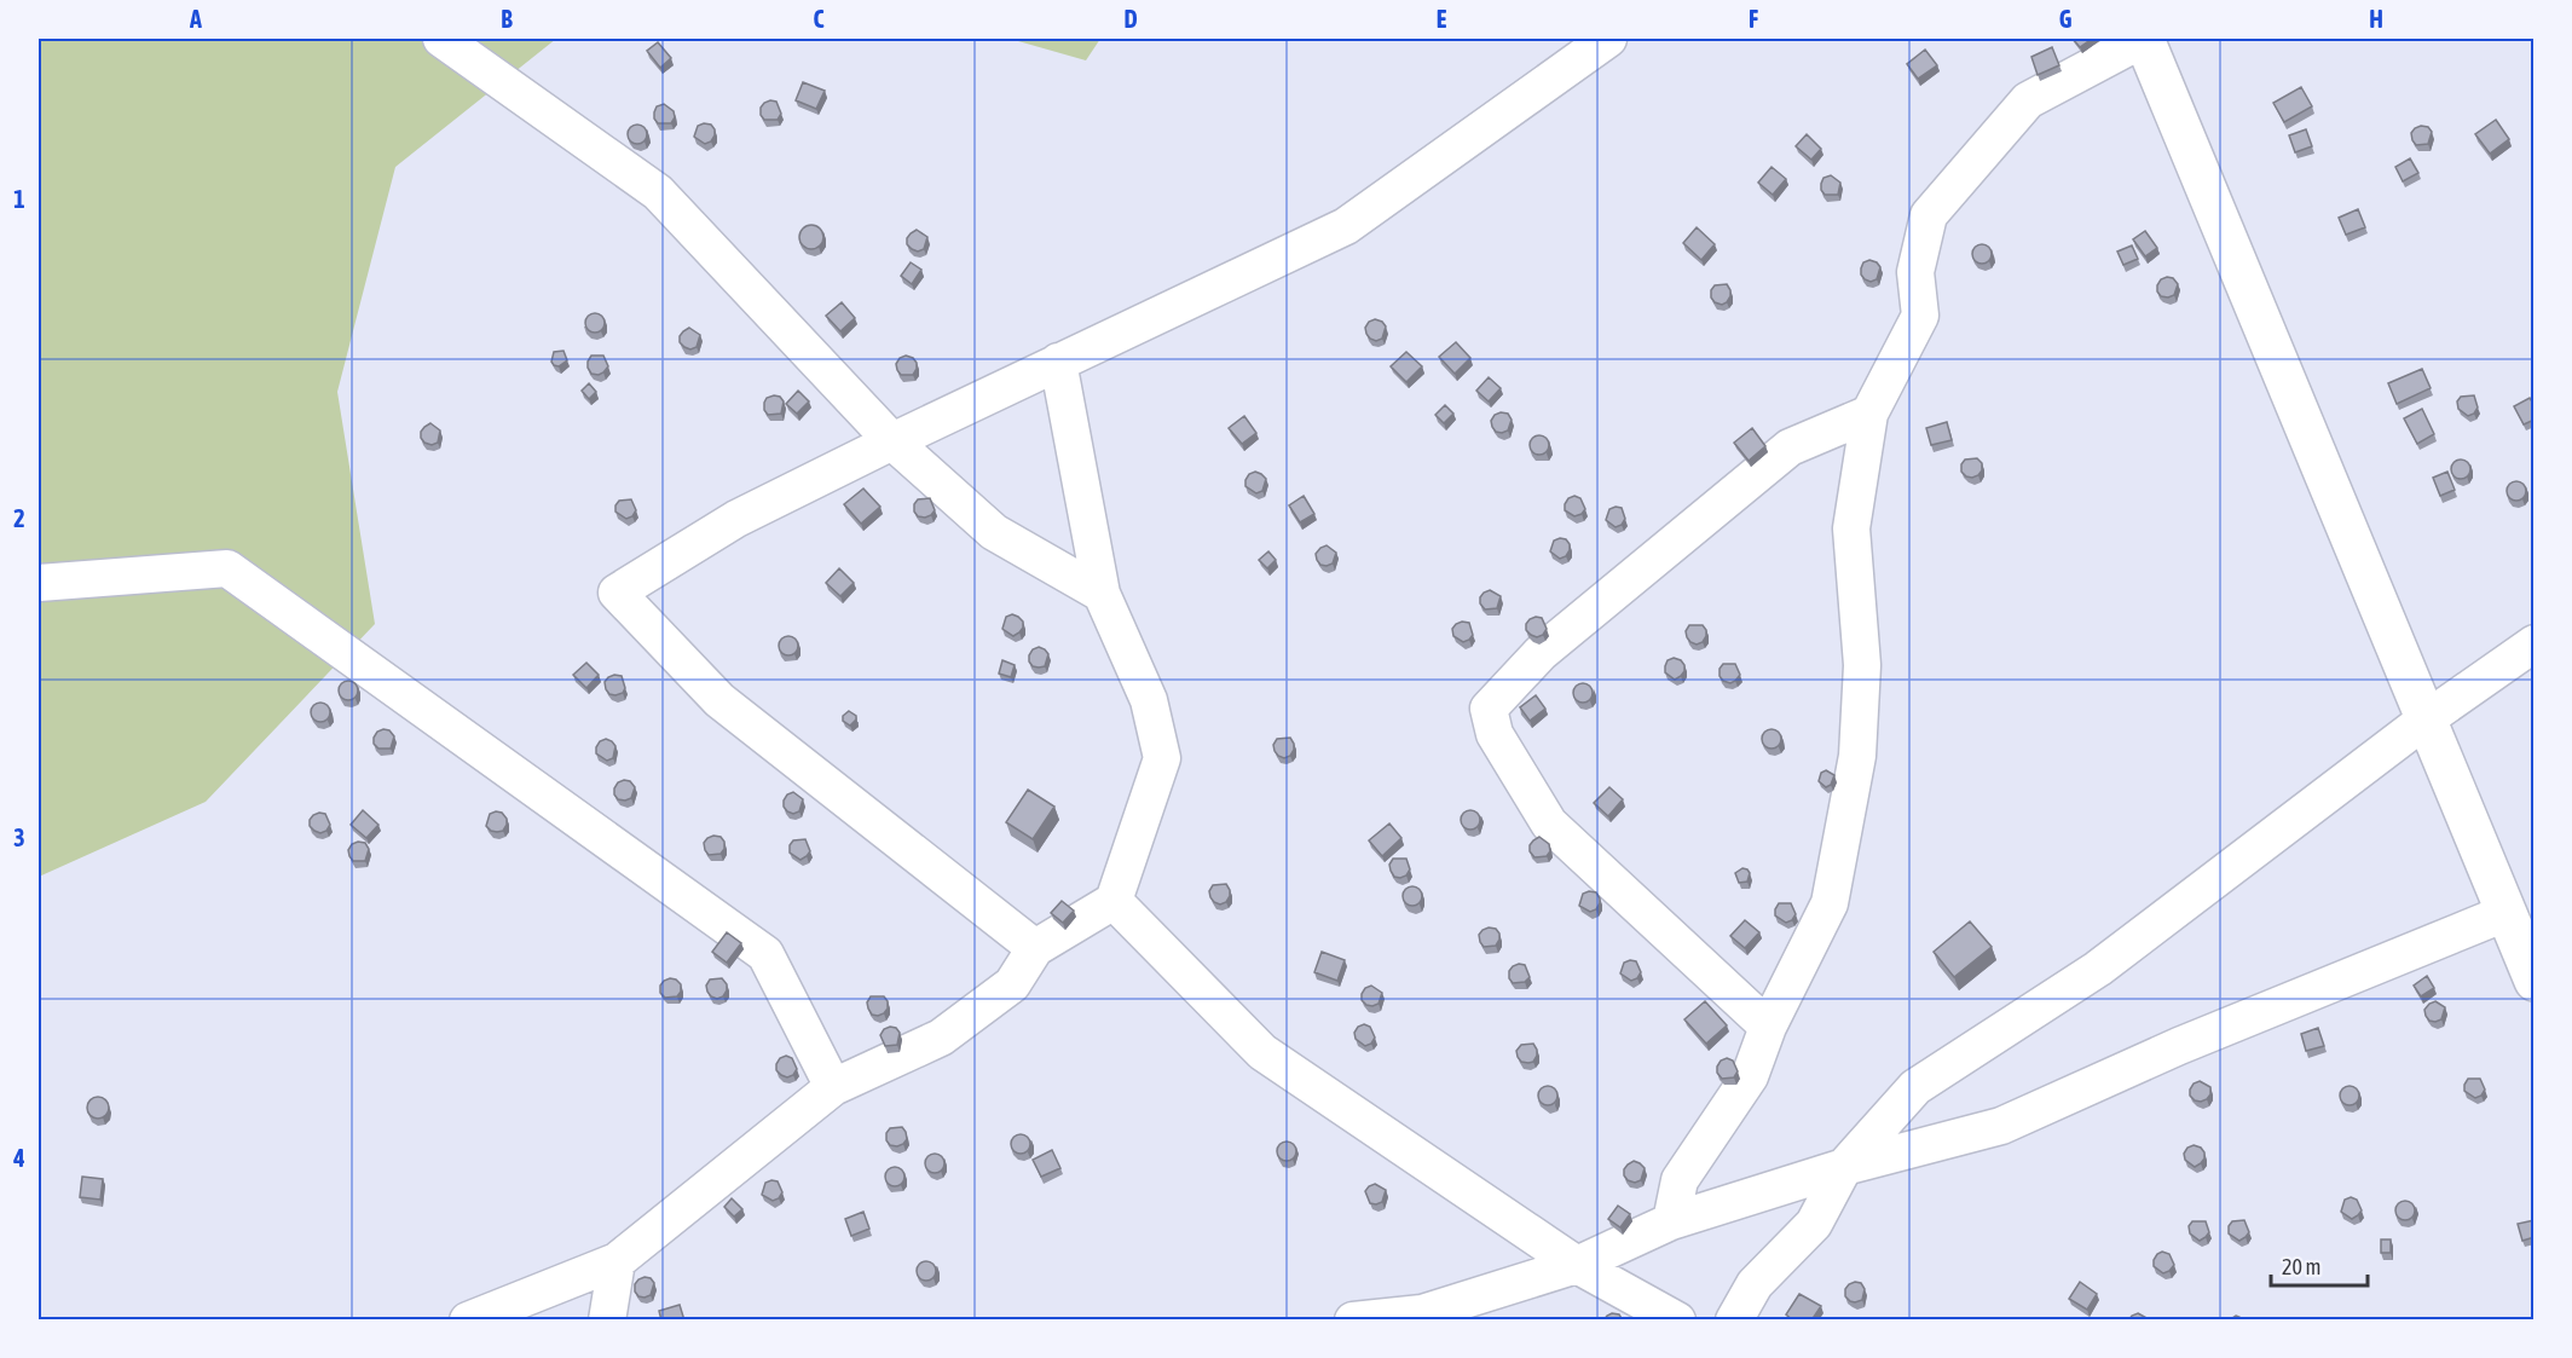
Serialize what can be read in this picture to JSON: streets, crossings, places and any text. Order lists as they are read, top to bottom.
{
  "scale_bar": "20 m",
  "grid": {
    "columns": [
      "A",
      "B",
      "C",
      "D",
      "E",
      "F",
      "G",
      "H"
    ],
    "rows": [
      "1",
      "2",
      "3",
      "4"
    ]
  }
}
